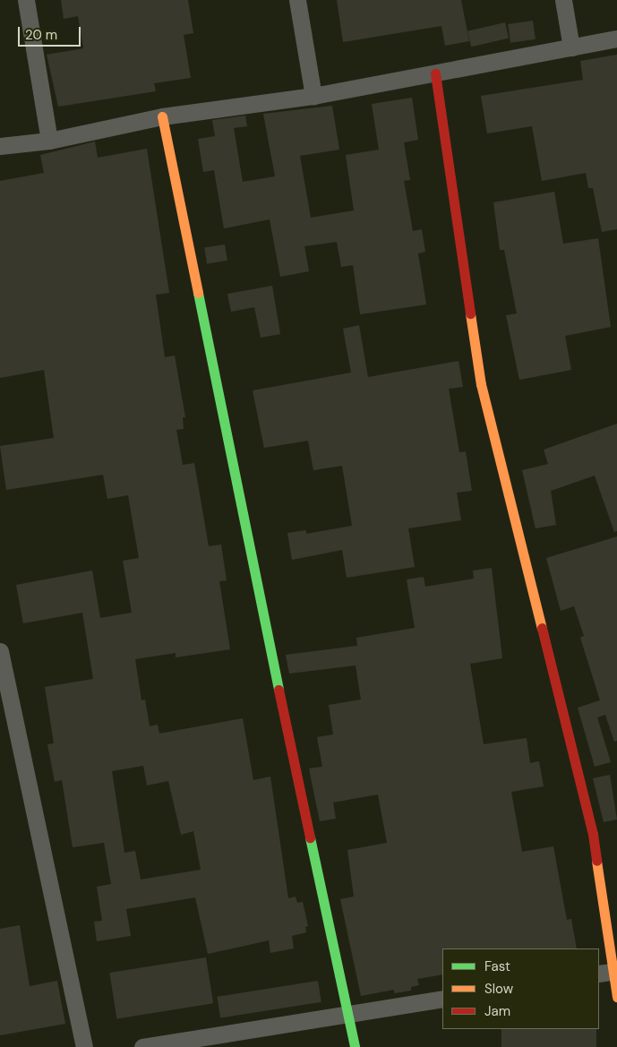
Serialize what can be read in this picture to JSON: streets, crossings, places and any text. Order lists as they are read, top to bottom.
{
  "legend": ["Fast", "Slow", "Jam"],
  "scale_bar": "20 m"
}
